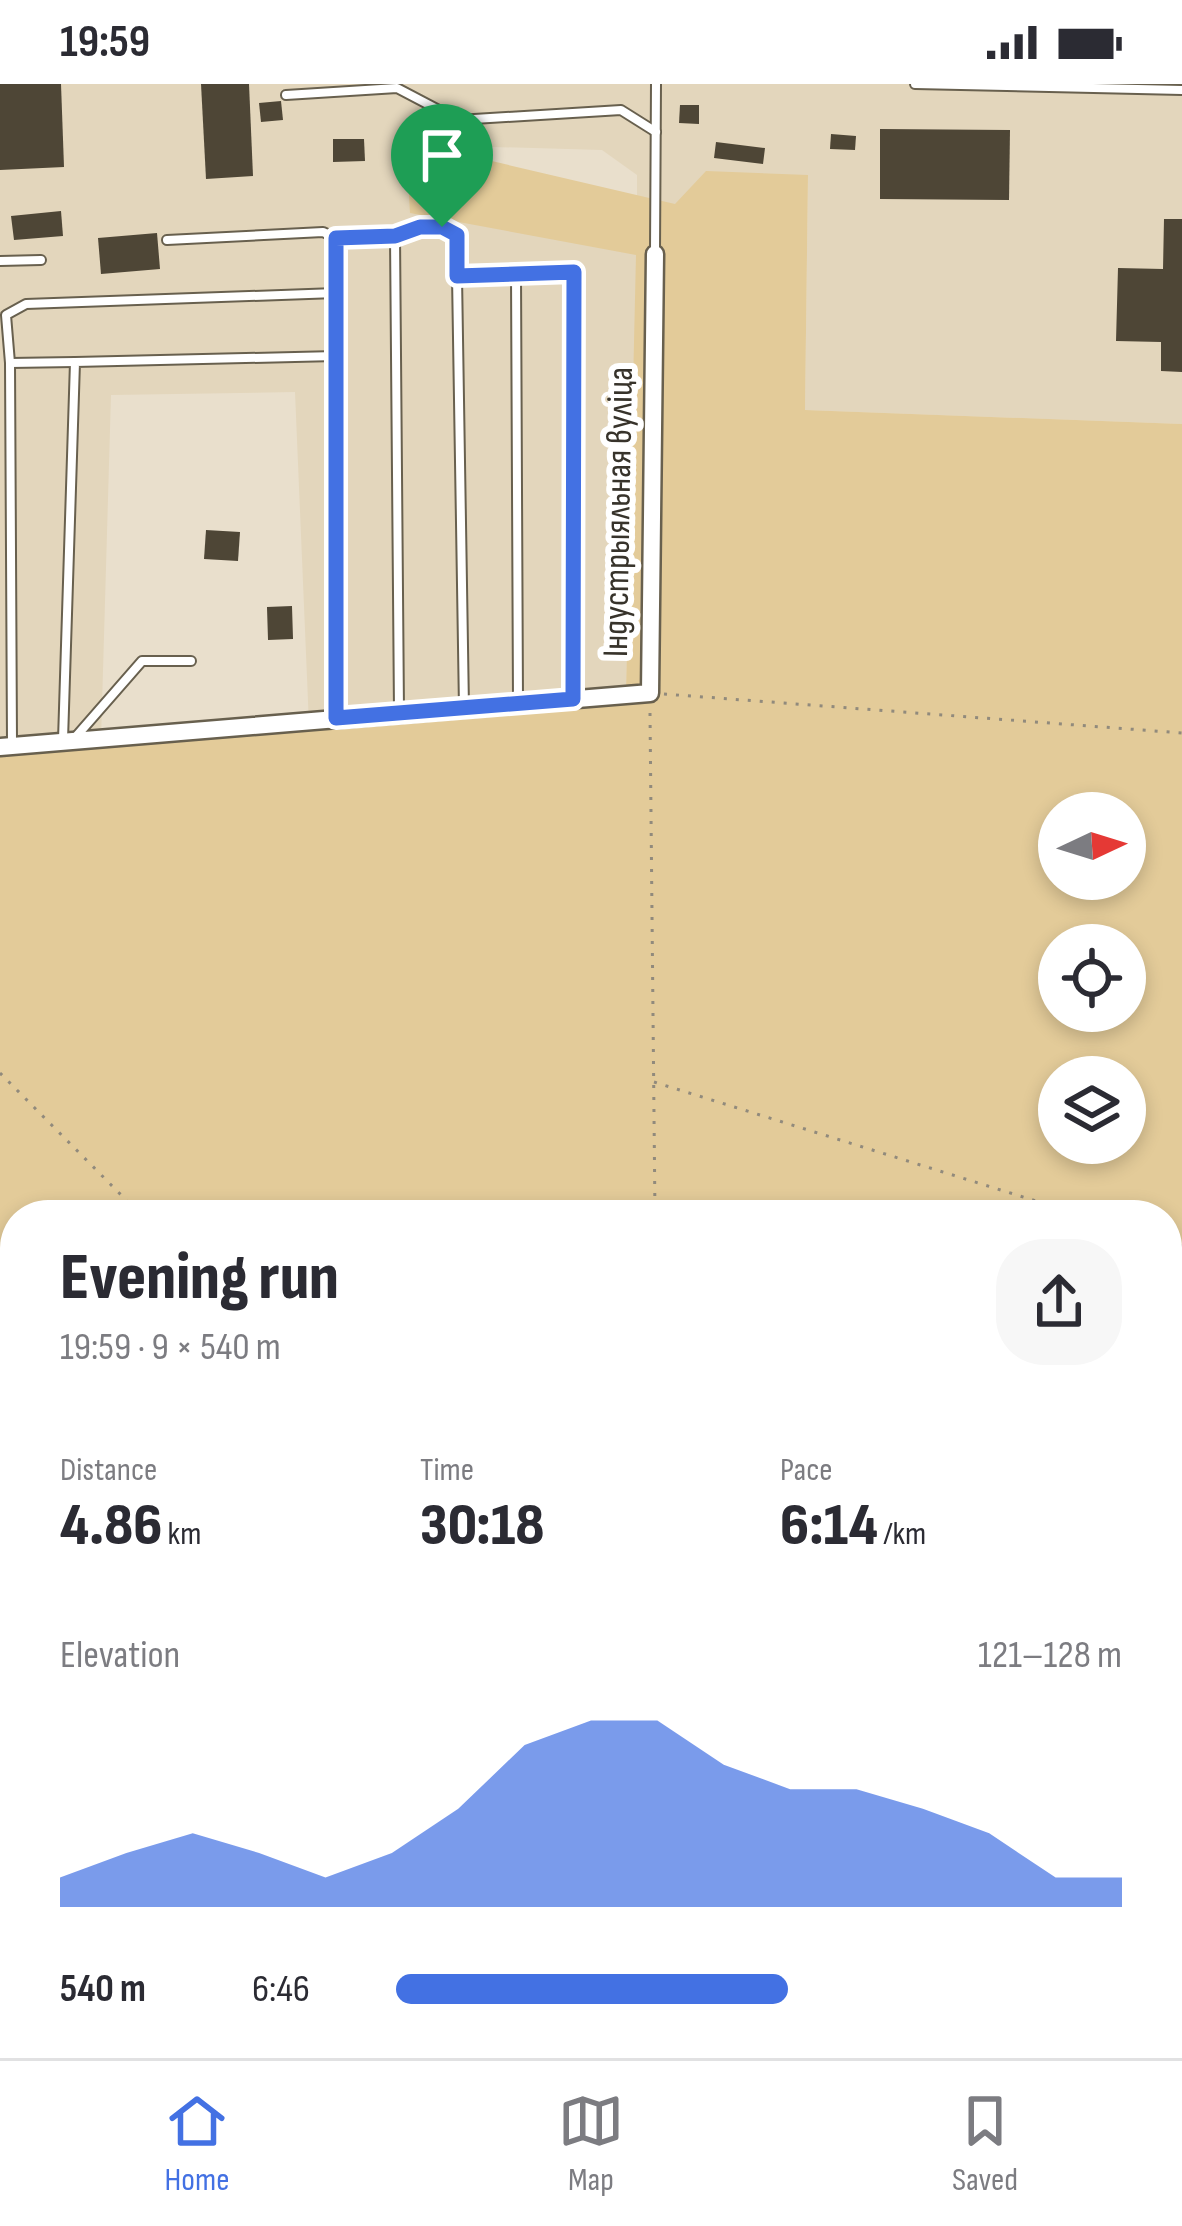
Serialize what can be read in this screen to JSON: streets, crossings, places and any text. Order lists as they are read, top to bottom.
{
  "streets": {
    "street": ["Індустрыяльная вуліца"]
  },
  "north": "right",
  "page": {
    "status": "19:59",
    "heading": ["Evening run", "19:59 · 9 × 540 m"],
    "stats": [
      ["Distance", "4.86 km"],
      ["Time", "30:18"],
      ["Pace", "6:14 /km"]
    ],
    "chart": ["Elevation", "121–128 m"],
    "list": [
      {
        "name": "540 m",
        "note": "6:46"
      }
    ],
    "tabs": ["Home", "Map", "Saved"]
  }
}
